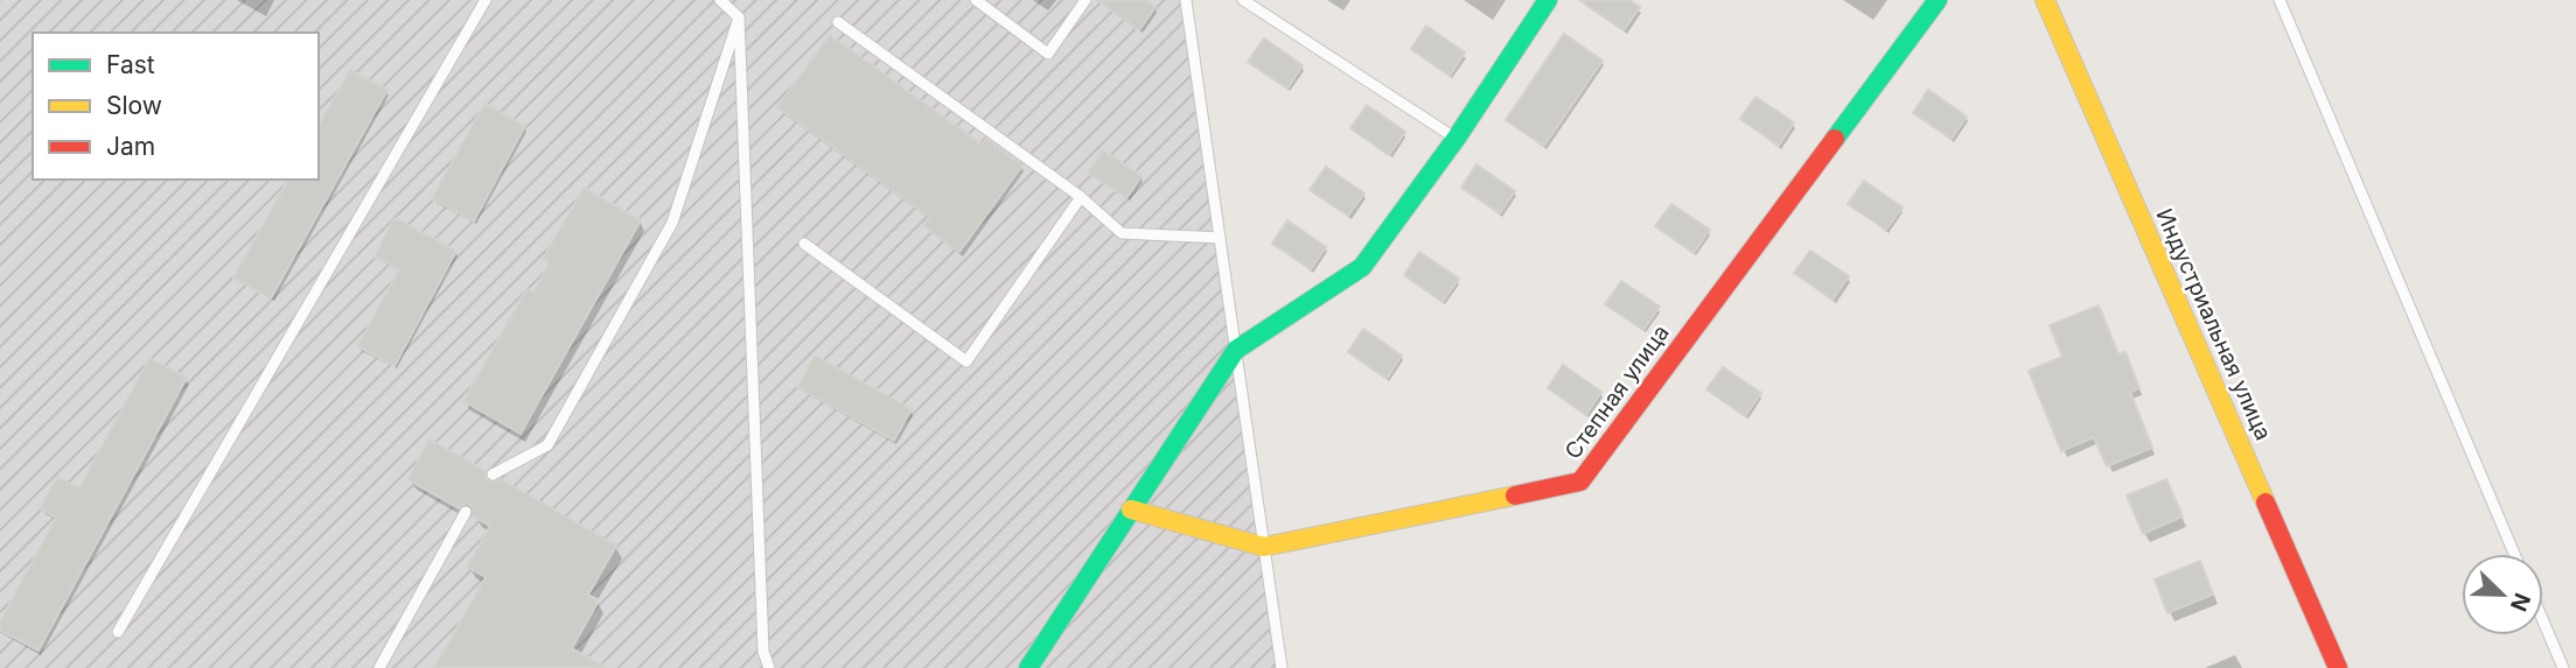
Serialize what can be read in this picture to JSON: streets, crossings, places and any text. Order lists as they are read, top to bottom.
{
  "streets": {
    "street": ["Индустриальная улица", "Степная улица"]
  },
  "legend": ["Fast", "Slow", "Jam"],
  "north": "bottom right"
}
